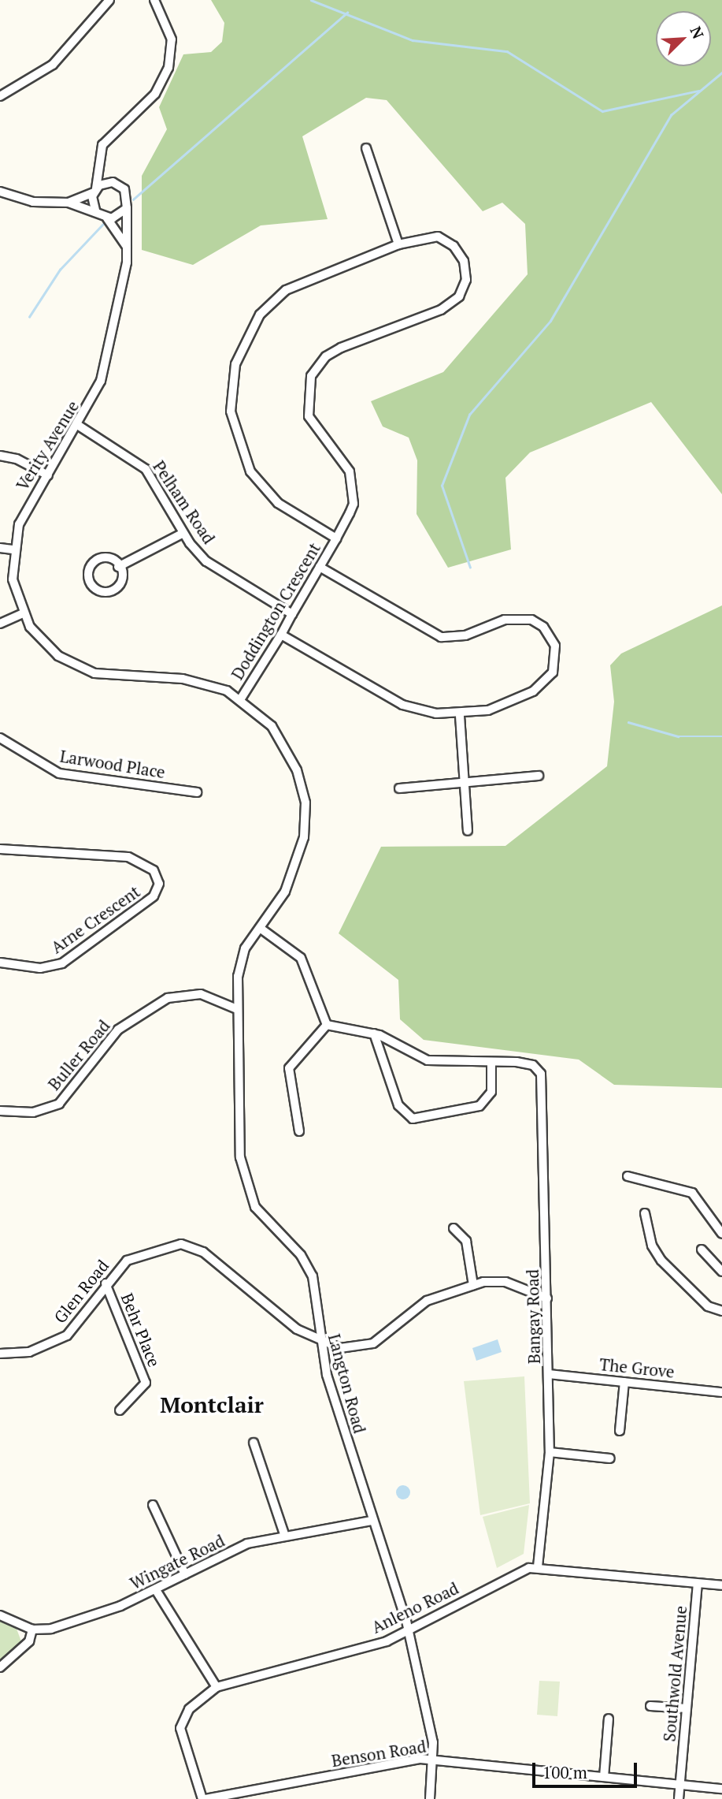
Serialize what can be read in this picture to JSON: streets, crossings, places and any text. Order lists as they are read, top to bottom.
{
  "streets": {
    "street": [
      "Verity Avenue",
      "Pelham Road",
      "Doddington Crescent",
      "Larwood Place",
      "Arne Crescent",
      "Buller Road",
      "Glen Road",
      "Bangay Road",
      "Behr Place",
      "The Grove",
      "Langton Road",
      "Wingate Road",
      "Anleno Road",
      "Southwold Avenue",
      "Benson Road"
    ]
  },
  "crossings": [
    ["Verity Avenue", "Pelham Road"],
    ["Verity Avenue", "Doddington Crescent"],
    ["Verity Avenue", "Langton Road"],
    ["Pelham Road", "Doddington Crescent"],
    ["Buller Road", "Langton Road"],
    ["Glen Road", "Behr Place"],
    ["Glen Road", "Langton Road"],
    ["Bangay Road", "The Grove"],
    ["Bangay Road", "Anleno Road"],
    ["Langton Road", "Wingate Road"],
    ["Langton Road", "Anleno Road"],
    ["Langton Road", "Benson Road"],
    ["Anleno Road", "Southwold Avenue"],
    ["Anleno Road", "Benson Road"],
    ["Southwold Avenue", "Benson Road"]
  ],
  "districts": ["Montclair"],
  "scale_bar": "100 m",
  "north": "top right"
}
